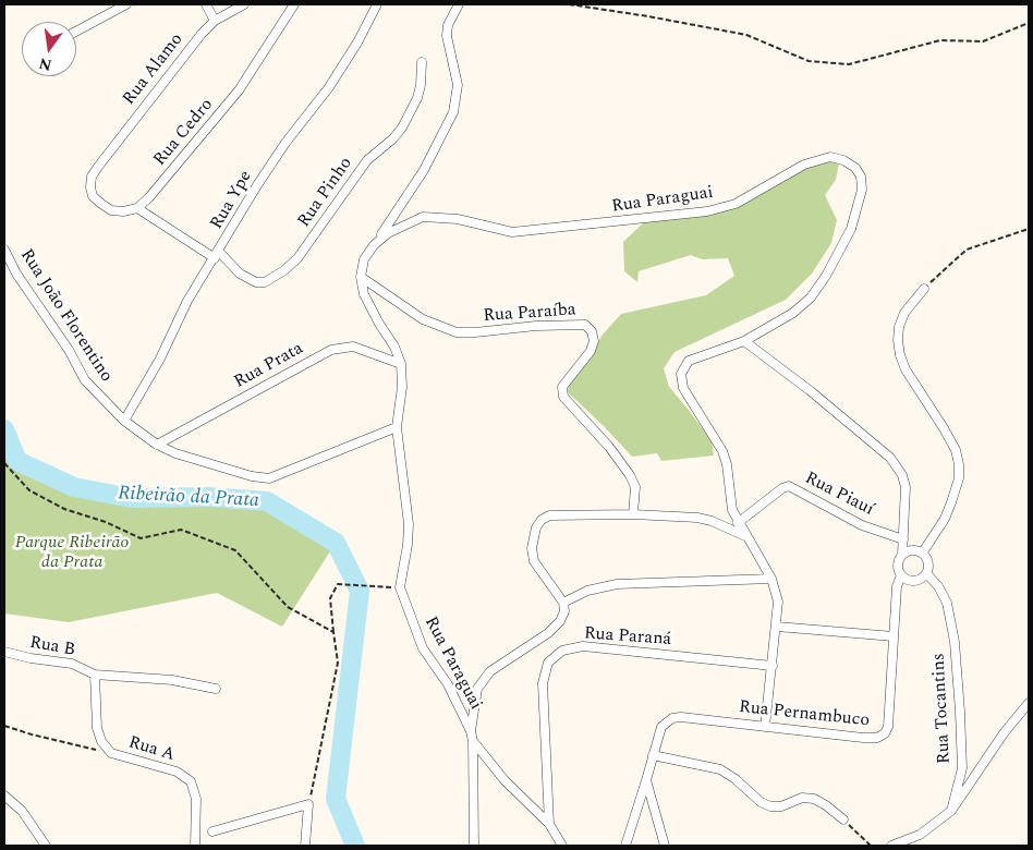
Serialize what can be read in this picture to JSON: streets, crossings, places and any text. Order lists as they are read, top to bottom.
{
  "streets": {
    "street": [
      "Rua Alamo",
      "Rua Cedro",
      "Rua Pinho",
      "Rua Ype",
      "Rua Paraguai",
      "Rua Paraíba",
      "Rua João Florentino",
      "Rua Prata",
      "Rua Piauí",
      "Rua Paraná",
      "Rua B",
      "Rua Tocantins",
      "Rua Pernambuco",
      "Rua A"
    ]
  },
  "crossings": [
    ["Rua Alamo", "Rua Cedro"],
    ["Rua Alamo", "Rua Pinho"],
    ["Rua Cedro", "Rua Pinho"],
    ["Rua Pinho", "Rua Ype"],
    ["Rua Ype", "Rua João Florentino"],
    ["Rua Paraguai", "Rua Paraíba"],
    ["Rua Paraguai", "Rua Piauí"],
    ["Rua Paraguai", "Rua Paraná"],
    ["Rua Paraguai", "Rua Pernambuco"],
    ["Rua João Florentino", "Rua Prata"],
    ["Rua B", "Rua A"],
    ["Rua Tocantins", "Rua Pernambuco"]
  ],
  "water": ["Ribeirão da Prata"],
  "parks": ["Parque Ribeirão da Prata"],
  "north": "bottom"
}
